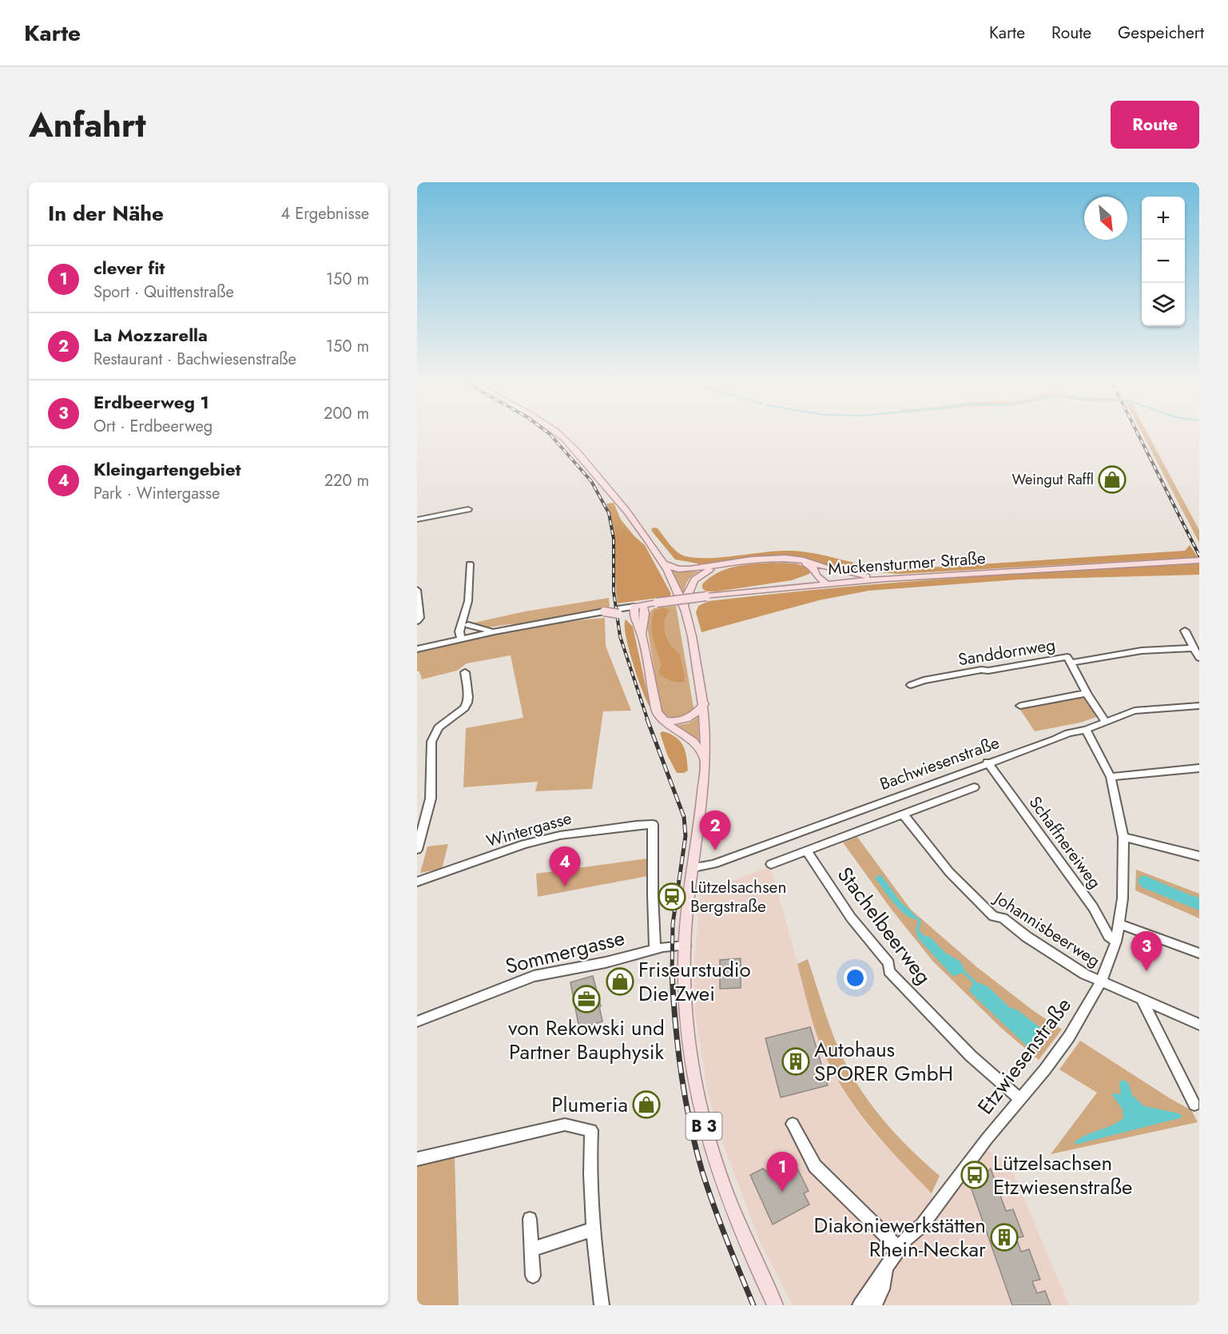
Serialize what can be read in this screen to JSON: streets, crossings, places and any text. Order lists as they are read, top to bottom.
{
  "streets": {
    "main road": ["Muckensturmer Straße", "B 3"],
    "street": [
      "Sanddornweg",
      "Bachwiesenstraße",
      "Wintergasse",
      "Schaffnereiweg",
      "Stachelbeerweg",
      "Johannisbeerweg",
      "Sommergasse",
      "Etzwiesenstraße"
    ]
  },
  "crossings": [
    ["Sanddornweg", "Bachwiesenstraße"],
    ["Bachwiesenstraße", "Schaffnereiweg"],
    ["Bachwiesenstraße", "Etzwiesenstraße"],
    ["Bachwiesenstraße", "B 3"],
    ["Wintergasse", "Sommergasse"],
    ["Schaffnereiweg", "Etzwiesenstraße"],
    ["Stachelbeerweg", "Etzwiesenstraße"],
    ["Johannisbeerweg", "Etzwiesenstraße"],
    ["Sommergasse", "B 3"]
  ],
  "places": {
    "shop": ["Weingut Raffl", "Friseurstudio Die Zwei", "Plumeria"],
    "station": ["Lützelsachsen Bergstraße"],
    "office": ["von Rekowski und Partner Bauphysik"],
    "building": ["Autohaus SPORER GmbH", "Diakoniewerkstätten Rhein-Neckar"],
    "bus stop": ["Lützelsachsen Etzwiesenstraße"]
  },
  "north": "bottom right",
  "page": {
    "header": "Karte",
    "nav": ["Karte", "Route", "Gespeichert"],
    "title": "Anfahrt",
    "buttons": "Route",
    "heading": ["In der Nähe", "4 Ergebnisse"],
    "map_buttons": ["+", "−"],
    "list": [
      {
        "mark": "1",
        "name": "clever fit",
        "note": "Sport · Quittenstraße",
        "value": "150 m"
      },
      {
        "mark": "2",
        "name": "La Mozzarella",
        "note": "Restaurant · Bachwiesenstraße",
        "value": "150 m"
      },
      {
        "mark": "3",
        "name": "Erdbeerweg 1",
        "note": "Ort · Erdbeerweg",
        "value": "200 m"
      },
      {
        "mark": "4",
        "name": "Kleingartengebiet",
        "note": "Park · Wintergasse",
        "value": "220 m"
      }
    ],
    "pins": [
      "2",
      "4",
      "3",
      "1"
    ]
  }
}
